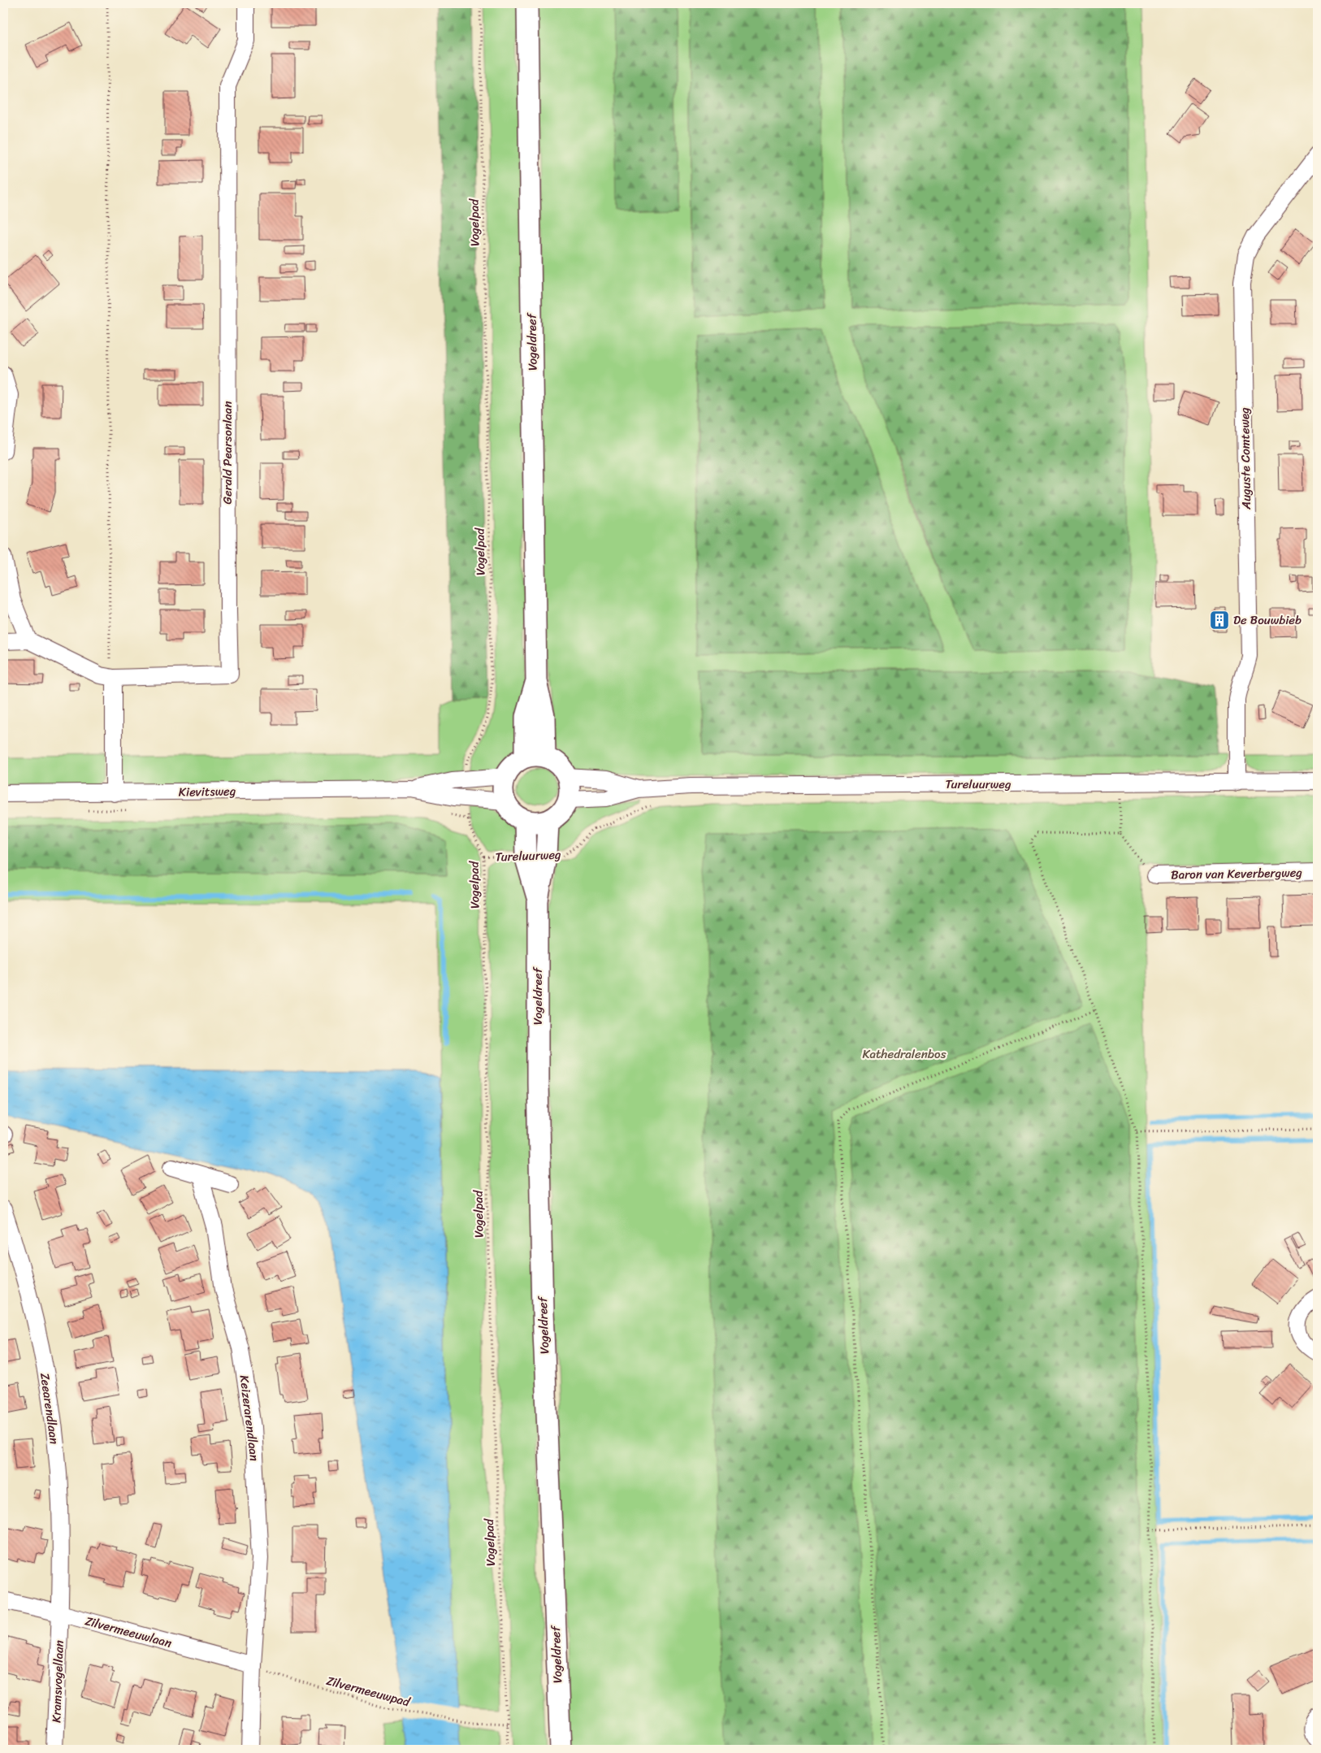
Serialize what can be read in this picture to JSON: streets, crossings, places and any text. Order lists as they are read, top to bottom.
{
  "streets": {
    "main road": ["Vogeldreef"],
    "street": [
      "Gerald Pearsonlaan",
      "Auguste Comteweg",
      "Tureluurweg",
      "Kievitsweg",
      "Baron van Keverbergweg",
      "Zeearendlaan",
      "Keizerarendlaan",
      "Zilvermeeuwlaan",
      "Kramsvogellaan"
    ],
    "path": ["Vogelpad", "Zilvermeeuwpad"]
  },
  "crossings": [
    ["Vogelpad", "Tureluurweg"],
    ["Vogelpad", "Kievitsweg"],
    ["Vogelpad", "Zilvermeeuwpad"],
    ["Vogeldreef", "Tureluurweg"],
    ["Vogeldreef", "Kievitsweg"],
    ["Auguste Comteweg", "Tureluurweg"],
    ["Tureluurweg", "Kievitsweg"],
    ["Zeearendlaan", "Zilvermeeuwlaan"],
    ["Zeearendlaan", "Kramsvogellaan"],
    ["Keizerarendlaan", "Zilvermeeuwlaan"],
    ["Keizerarendlaan", "Zilvermeeuwpad"],
    ["Zilvermeeuwlaan", "Kramsvogellaan"],
    ["Zilvermeeuwlaan", "Zilvermeeuwpad"]
  ],
  "parks": ["Kathedralenbos"],
  "places": {
    "building": ["De Bouwbieb"]
  }
}
